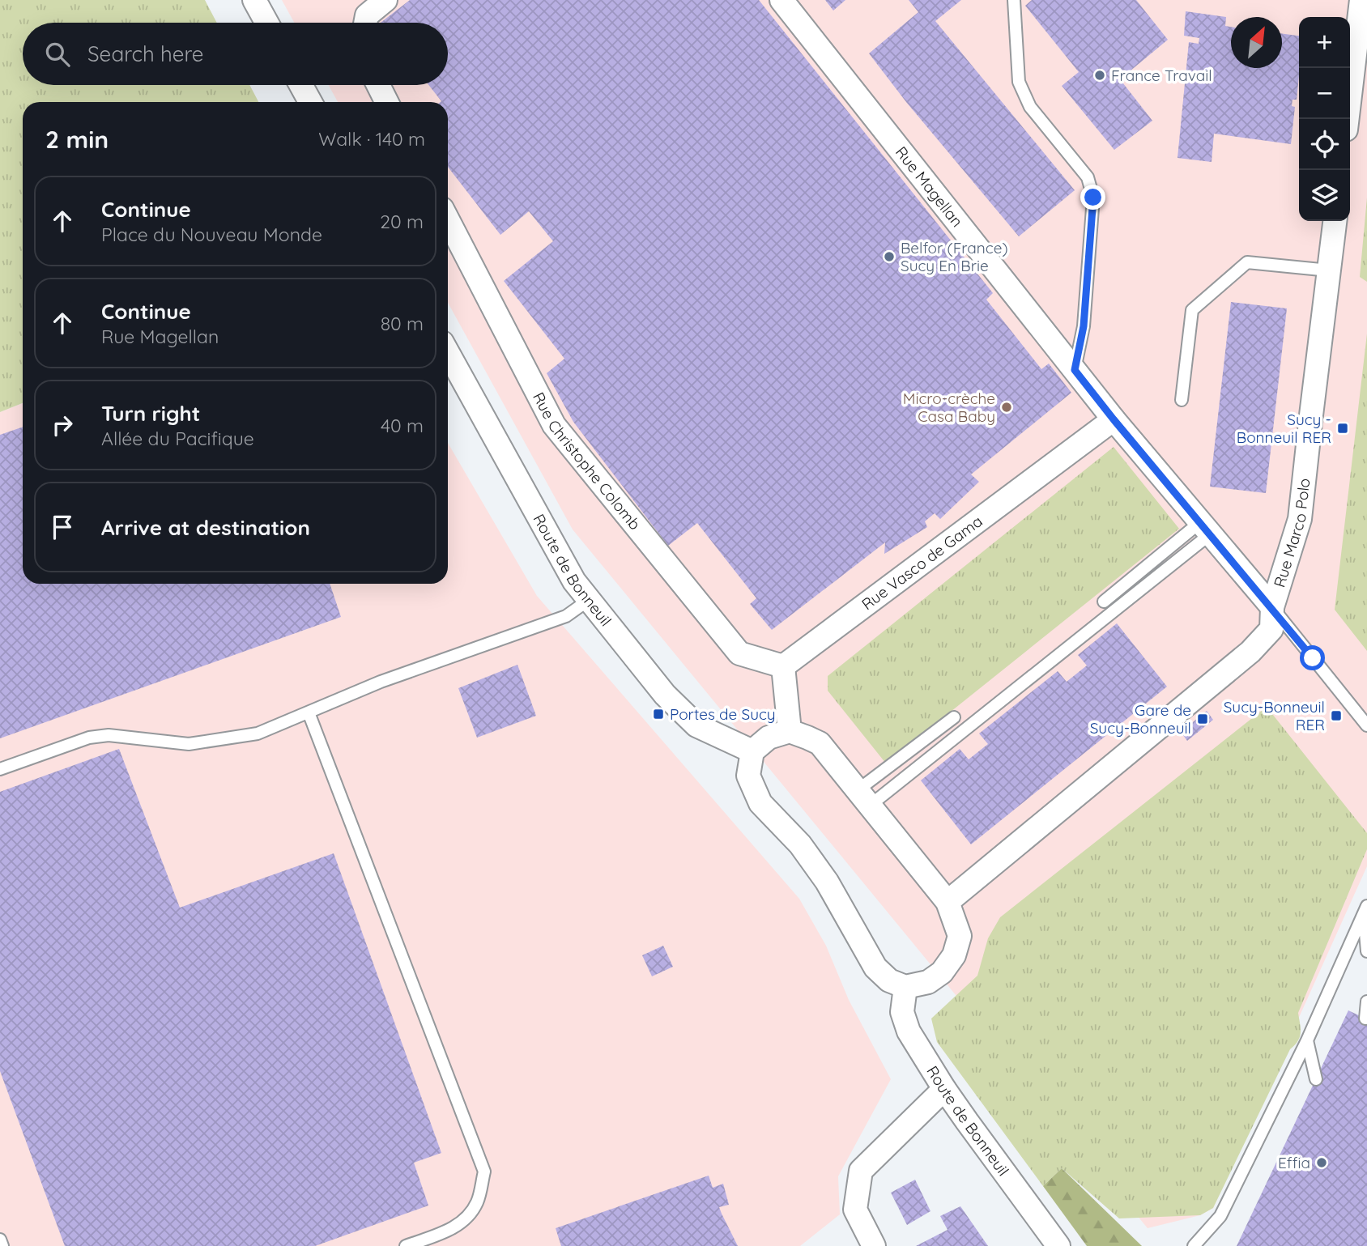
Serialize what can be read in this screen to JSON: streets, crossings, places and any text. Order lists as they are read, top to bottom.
{
  "streets": {
    "street": [
      "Rue Magellan",
      "Rue Christophe Colomb",
      "Rue Marco Polo",
      "Rue Vasco de Gama",
      "Route de Bonneuil"
    ]
  },
  "crossings": [
    ["Rue Magellan", "Rue Marco Polo"],
    ["Rue Magellan", "Rue Vasco de Gama"],
    ["Rue Christophe Colomb", "Rue Vasco de Gama"]
  ],
  "places": {
    "other": [
      "France Travail",
      "Belfor (France) Sucy En Brie",
      "Micro-crèche Casa Baby",
      "Effia"
    ],
    "transit": [
      "Sucy - Bonneuil RER",
      "Portes de Sucy",
      "Sucy-Bonneuil RER",
      "Gare de Sucy-Bonneuil"
    ]
  },
  "north": "top right",
  "page": {
    "map_buttons": ["+", "−"],
    "search": "Search here",
    "heading": ["2 min", "Walk · 140 m"],
    "list": [
      ["Continue", "Place du Nouveau Monde", "20 m"],
      ["Continue", "Rue Magellan", "80 m"],
      ["Turn right", "Allée du Pacifique", "40 m"],
      "Arrive at destination"
    ]
  }
}
